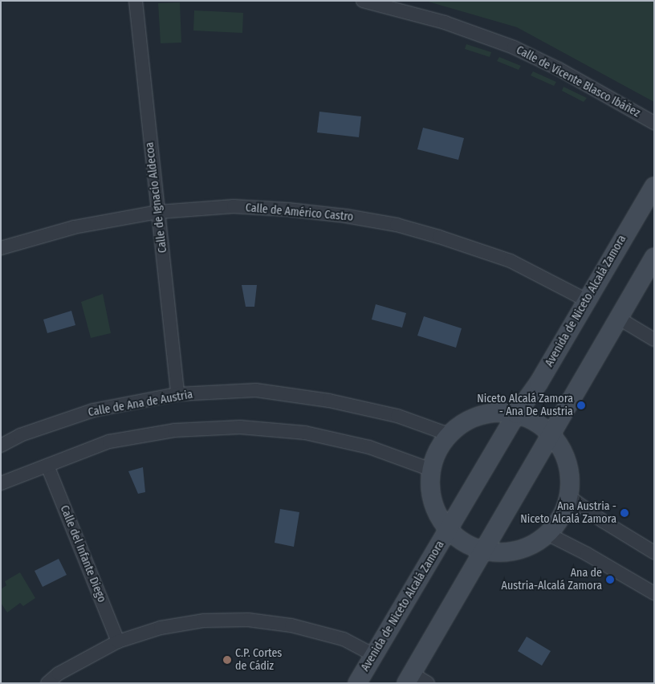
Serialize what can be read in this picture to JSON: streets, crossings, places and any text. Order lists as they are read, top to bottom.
{
  "streets": {
    "street": [
      "Calle de Vicente Blasco Ibáñez",
      "Calle de Ignacio Aldecoa",
      "Calle de Américo Castro",
      "Avenida de Niceto Alcalá Zamora",
      "Calle de Ana de Austria",
      "Calle del Infante Diego"
    ]
  },
  "crossings": [
    ["Calle de Ignacio Aldecoa", "Calle de Américo Castro"],
    ["Calle de Ignacio Aldecoa", "Calle de Ana de Austria"],
    ["Calle de Américo Castro", "Avenida de Niceto Alcalá Zamora"],
    ["Avenida de Niceto Alcalá Zamora", "Calle de Ana de Austria"]
  ],
  "places": [
    "Niceto Alcalá Zamora - Ana De Austria",
    "Ana Austria - Niceto Alcalá Zamora",
    "Ana de Austria-Alcalá Zamora",
    "C.P. Cortes de Cádiz"
  ]
}
